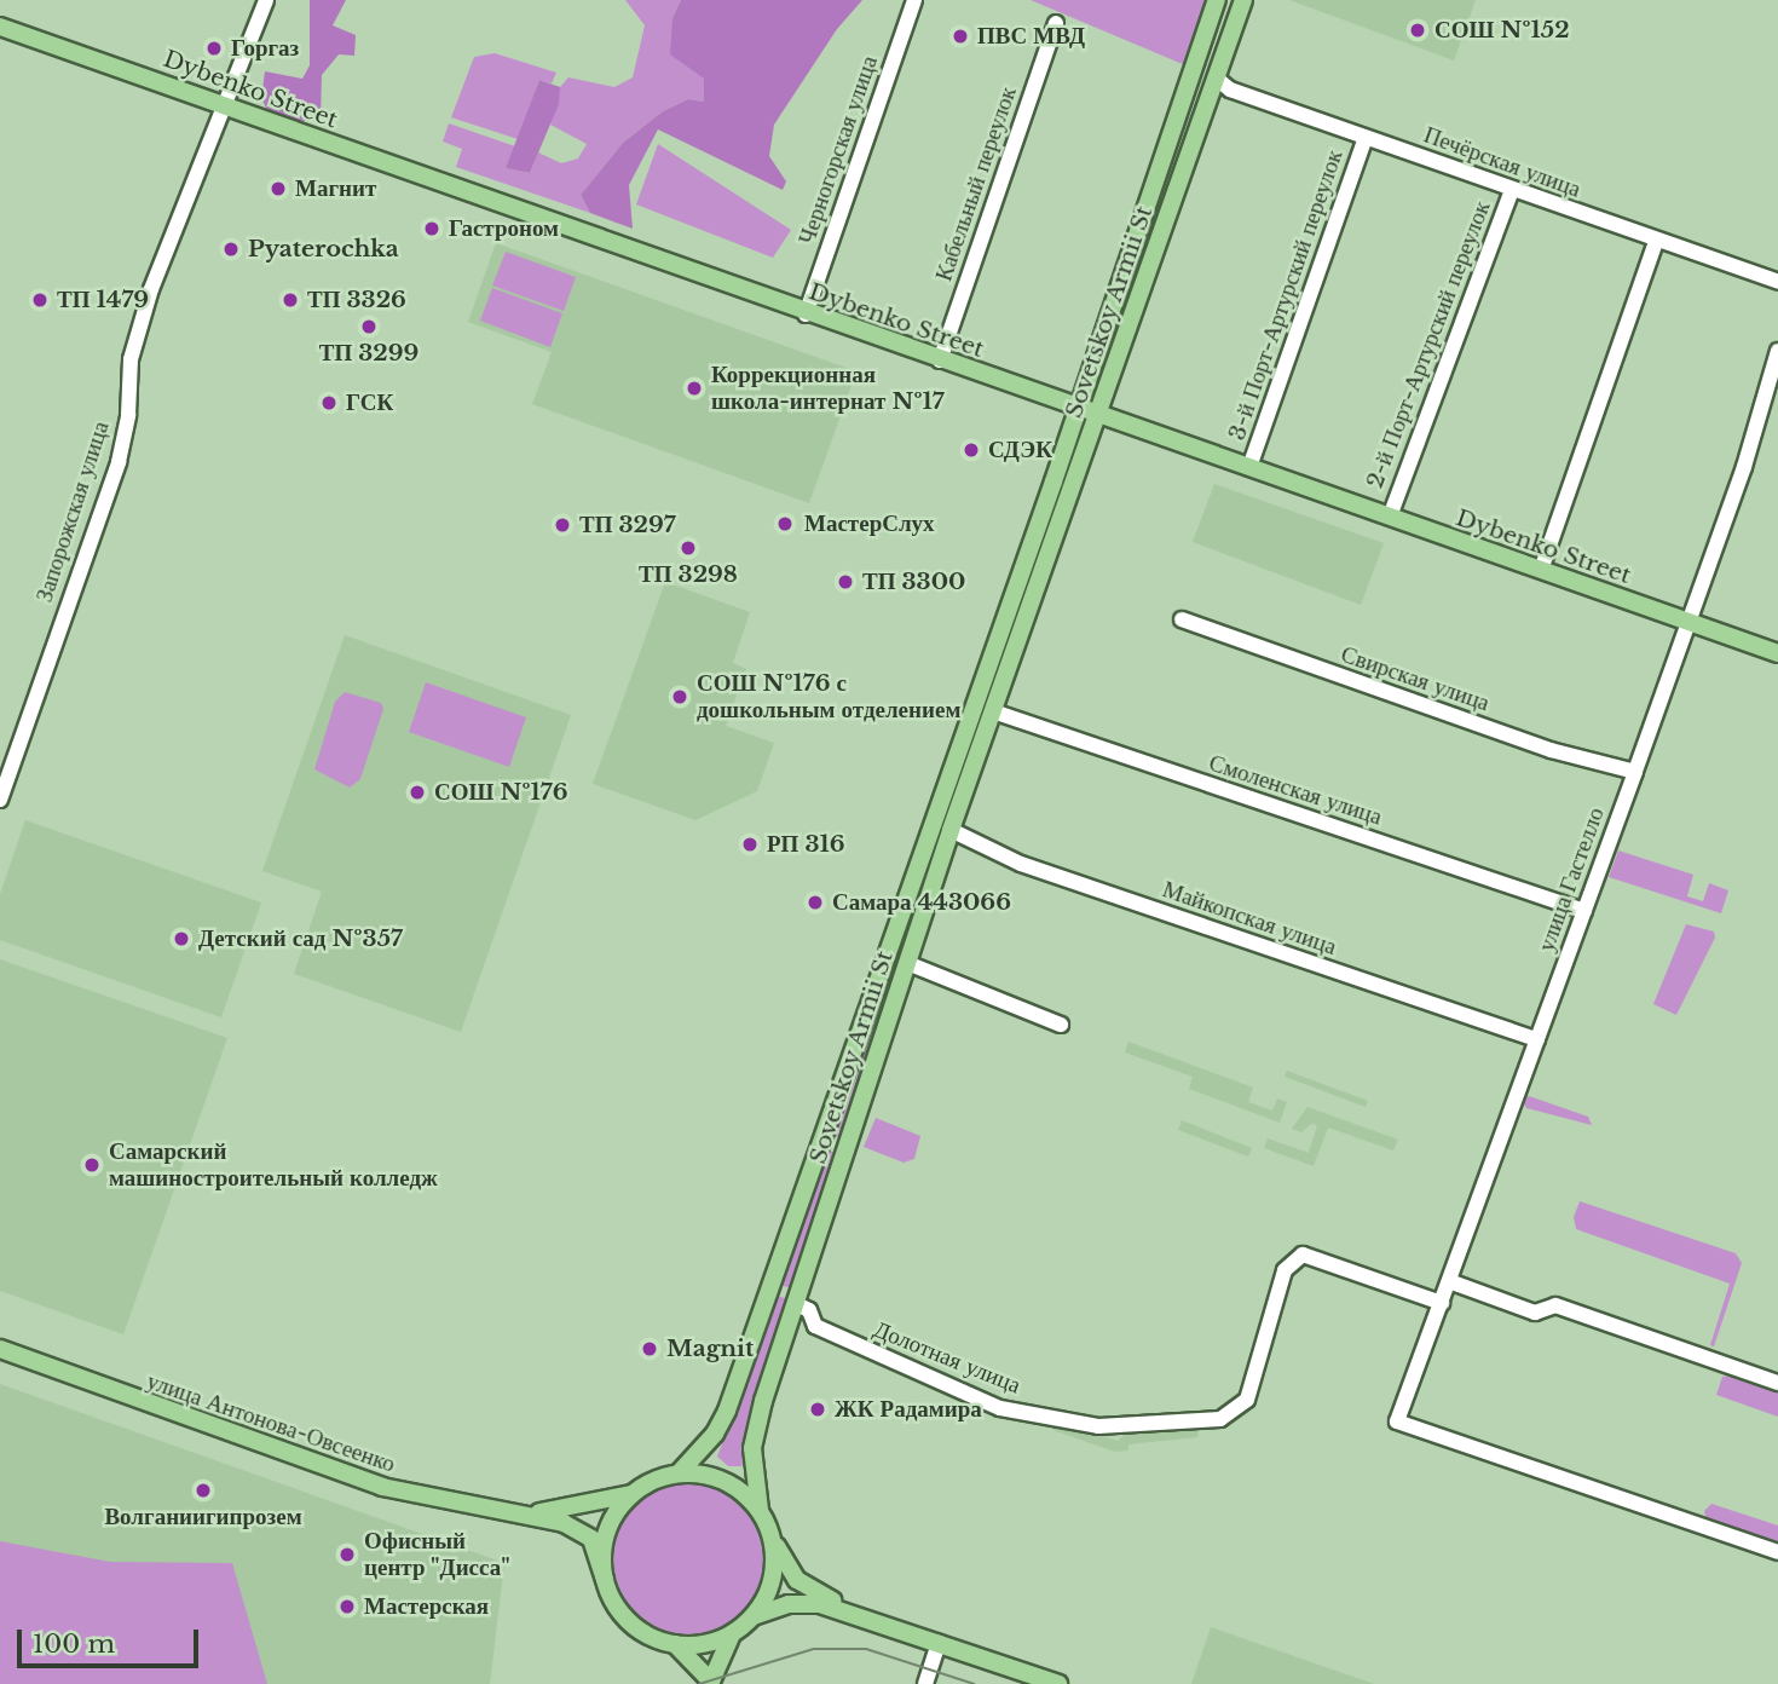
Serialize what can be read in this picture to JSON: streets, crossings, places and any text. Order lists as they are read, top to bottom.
{
  "streets": {
    "main road": ["Dybenko Street", "Sovetskoy Armii St", "улица Антонова-Овсеенко"],
    "street": [
      "Черногорская улица",
      "Печёрская улица",
      "Кабельный переулок",
      "3-й Порт-Артурский переулок",
      "2-й Порт-Артурский переулок",
      "Запорожская улица",
      "Свирская улица",
      "Смоленская улица",
      "улица Гастелло",
      "Майкопская улица",
      "Долотная улица"
    ]
  },
  "crossings": [
    ["Dybenko Street", "Черногорская улица"],
    ["Dybenko Street", "Кабельный переулок"],
    ["Dybenko Street", "3-й Порт-Артурский переулок"],
    ["Dybenko Street", "Sovetskoy Armii St"],
    ["Dybenko Street", "2-й Порт-Артурский переулок"],
    ["Dybenko Street", "Запорожская улица"],
    ["Dybenko Street", "улица Гастелло"],
    ["Печёрская улица", "3-й Порт-Артурский переулок"],
    ["Печёрская улица", "Sovetskoy Armii St"],
    ["Печёрская улица", "2-й Порт-Артурский переулок"],
    ["Sovetskoy Armii St", "Смоленская улица"],
    ["Sovetskoy Armii St", "Майкопская улица"],
    ["Sovetskoy Armii St", "Долотная улица"],
    ["Sovetskoy Armii St", "улица Антонова-Овсеенко"],
    ["Свирская улица", "улица Гастелло"],
    ["Смоленская улица", "улица Гастелло"],
    ["улица Гастелло", "Майкопская улица"],
    ["улица Гастелло", "Долотная улица"]
  ],
  "places": [
    "СОШ №152",
    "ПВС МВД",
    "Горгаз",
    "Магнит",
    "Гастроном",
    "Pyaterochka",
    "ТП 1479",
    "ТП 3326",
    "ТП 3299",
    "Коррекционная школа-интернат №17",
    "ГСК",
    "СДЭК",
    "МастерСлух",
    "ТП 3297",
    "ТП 3298",
    "ТП 3300",
    "СОШ №176 с дошкольным отделением",
    "СОШ №176",
    "РП 316",
    "Самара 443066",
    "Детский сад №357",
    "Самарский машиностроительный колледж",
    "Magnit",
    "ЖК Радамира",
    "Волганиигипрозем",
    "Офисный центр \"Дисса\"",
    "Мастерская"
  ],
  "scale_bar": "100 m"
}
